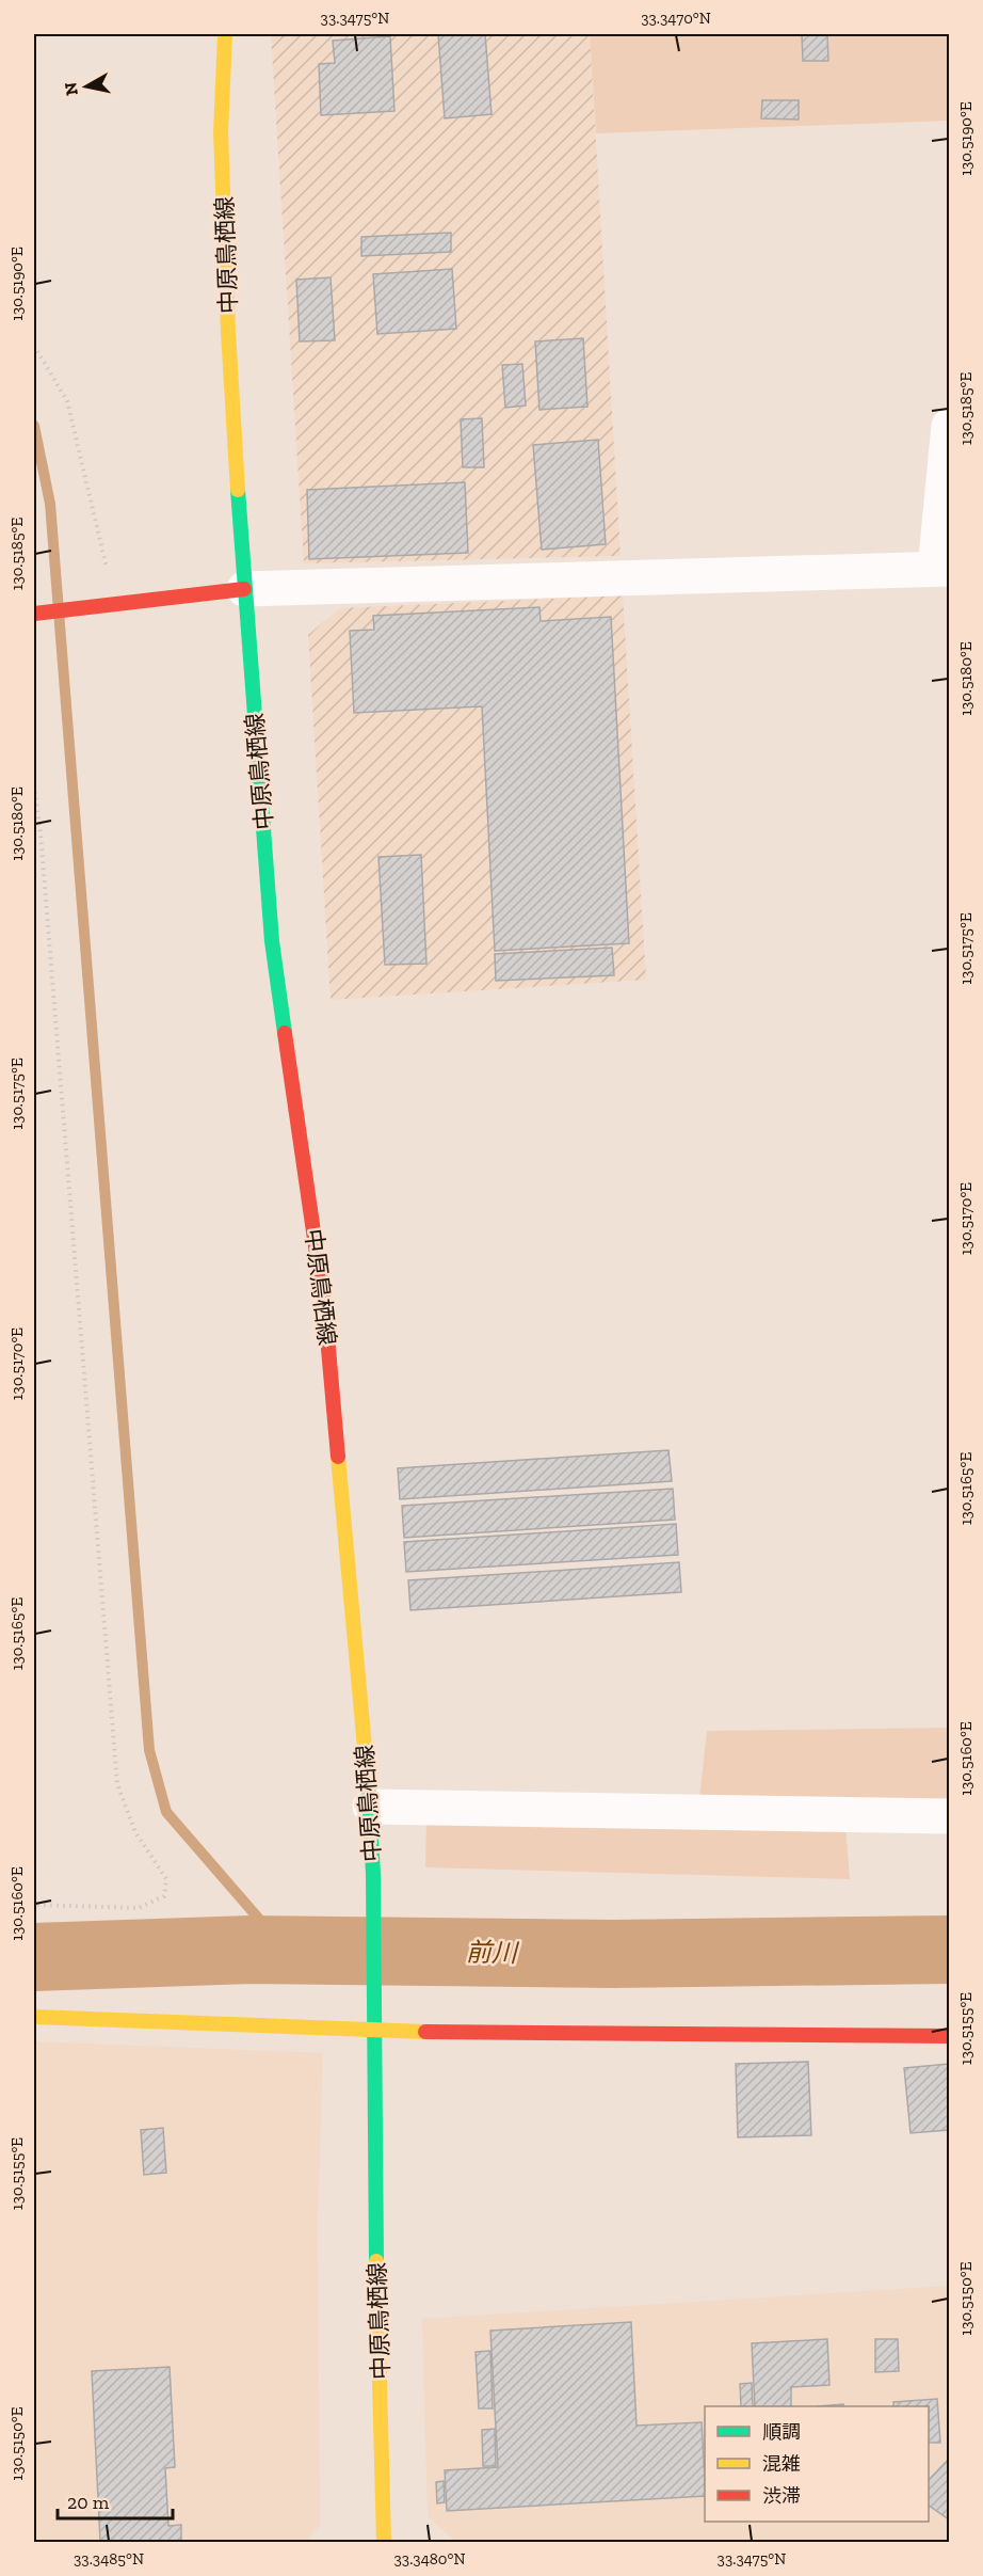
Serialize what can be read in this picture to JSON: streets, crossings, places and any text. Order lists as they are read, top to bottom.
{
  "streets": {
    "main road": ["中原鳥栖線"]
  },
  "water": ["前川"],
  "legend": ["順調", "混雑", "渋滞"],
  "scale_bar": "20 m",
  "north": "left",
  "coordinates": [
    "33.3475°N",
    "33.3470°N",
    "130.5190°E",
    "130.5185°E",
    "130.5180°E",
    "130.5175°E",
    "130.5170°E",
    "130.5165°E",
    "130.5160°E",
    "130.5155°E",
    "130.5150°E",
    "33.3485°N",
    "33.3480°N"
  ]
}
